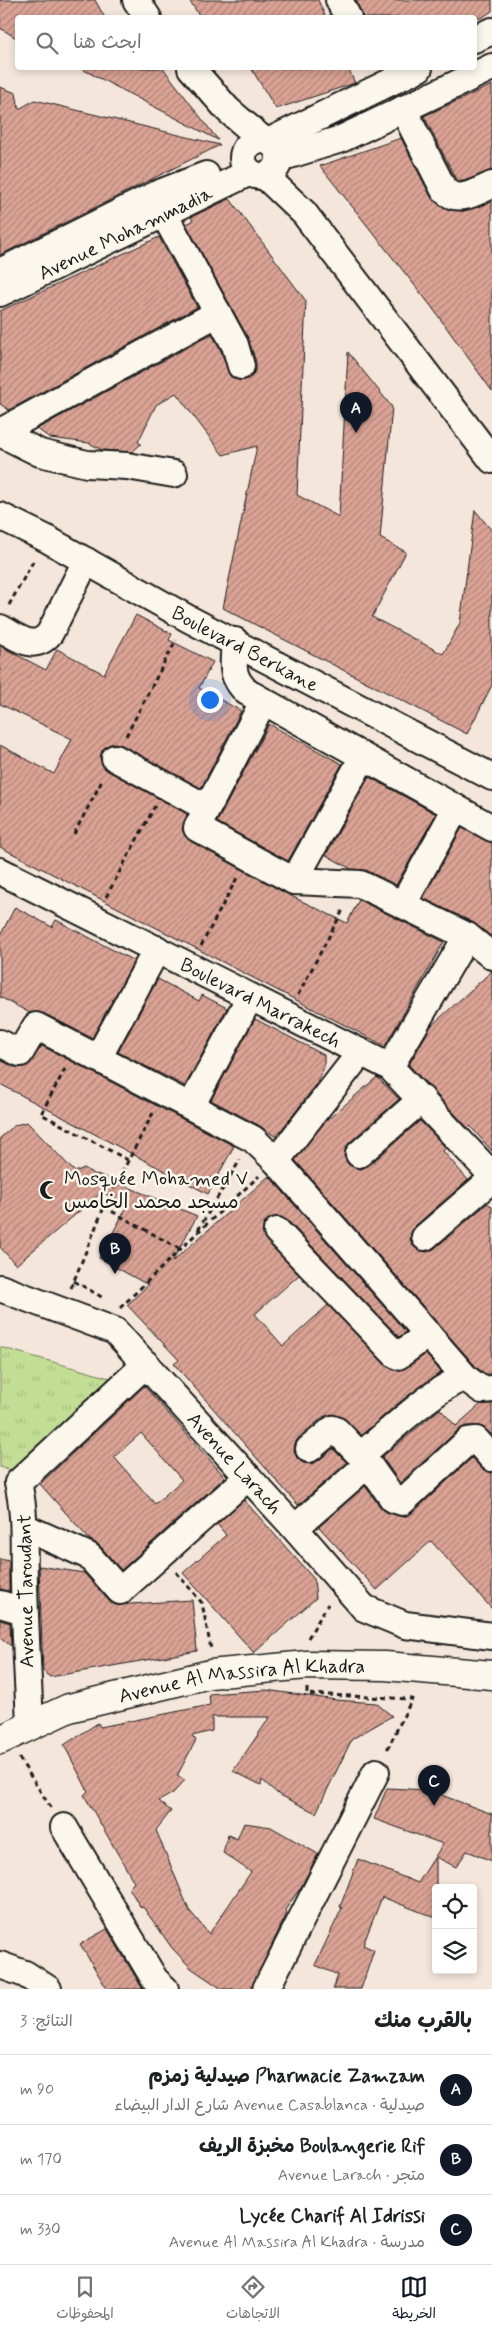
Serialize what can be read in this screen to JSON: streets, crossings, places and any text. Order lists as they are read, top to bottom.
{
  "streets": {
    "main road": ["Avenue Al Massira Al Khadra"],
    "street": [
      "Avenue Mohammadia",
      "Boulevard Berkane",
      "Boulevard Marrakech",
      "Avenue Larach",
      "Avenue Taroudant"
    ]
  },
  "crossings": [
    ["Avenue Larach", "Avenue Taroudant"],
    ["Avenue Taroudant", "Avenue Al Massira Al Khadra"]
  ],
  "places": {
    "mosque": ["Mosquée Mohamed V مسجد محمد الخامس"]
  },
  "page": {
    "search": "ابحث هنا",
    "pins": ["A", "B", "C"],
    "heading": ["بالقرب منك", "النتائج: 3"],
    "list": [
      {
        "mark": "A",
        "name": "Pharmacie Zamzam صيدلية زمزم",
        "note": "صيدلية · Avenue Casablanca شارع الدار البيضاء",
        "value": "90 m"
      },
      {
        "mark": "B",
        "name": "Boulangerie Rif مخبزة الريف",
        "note": "متجر · Avenue Larach",
        "value": "170 m"
      },
      {
        "mark": "C",
        "name": "Lycée Charif Al Idrissi",
        "note": "مدرسة · Avenue Al Massira Al Khadra",
        "value": "330 m"
      }
    ],
    "nav": ["الخريطة", "الاتجاهات", "المحفوظات"]
  }
}
